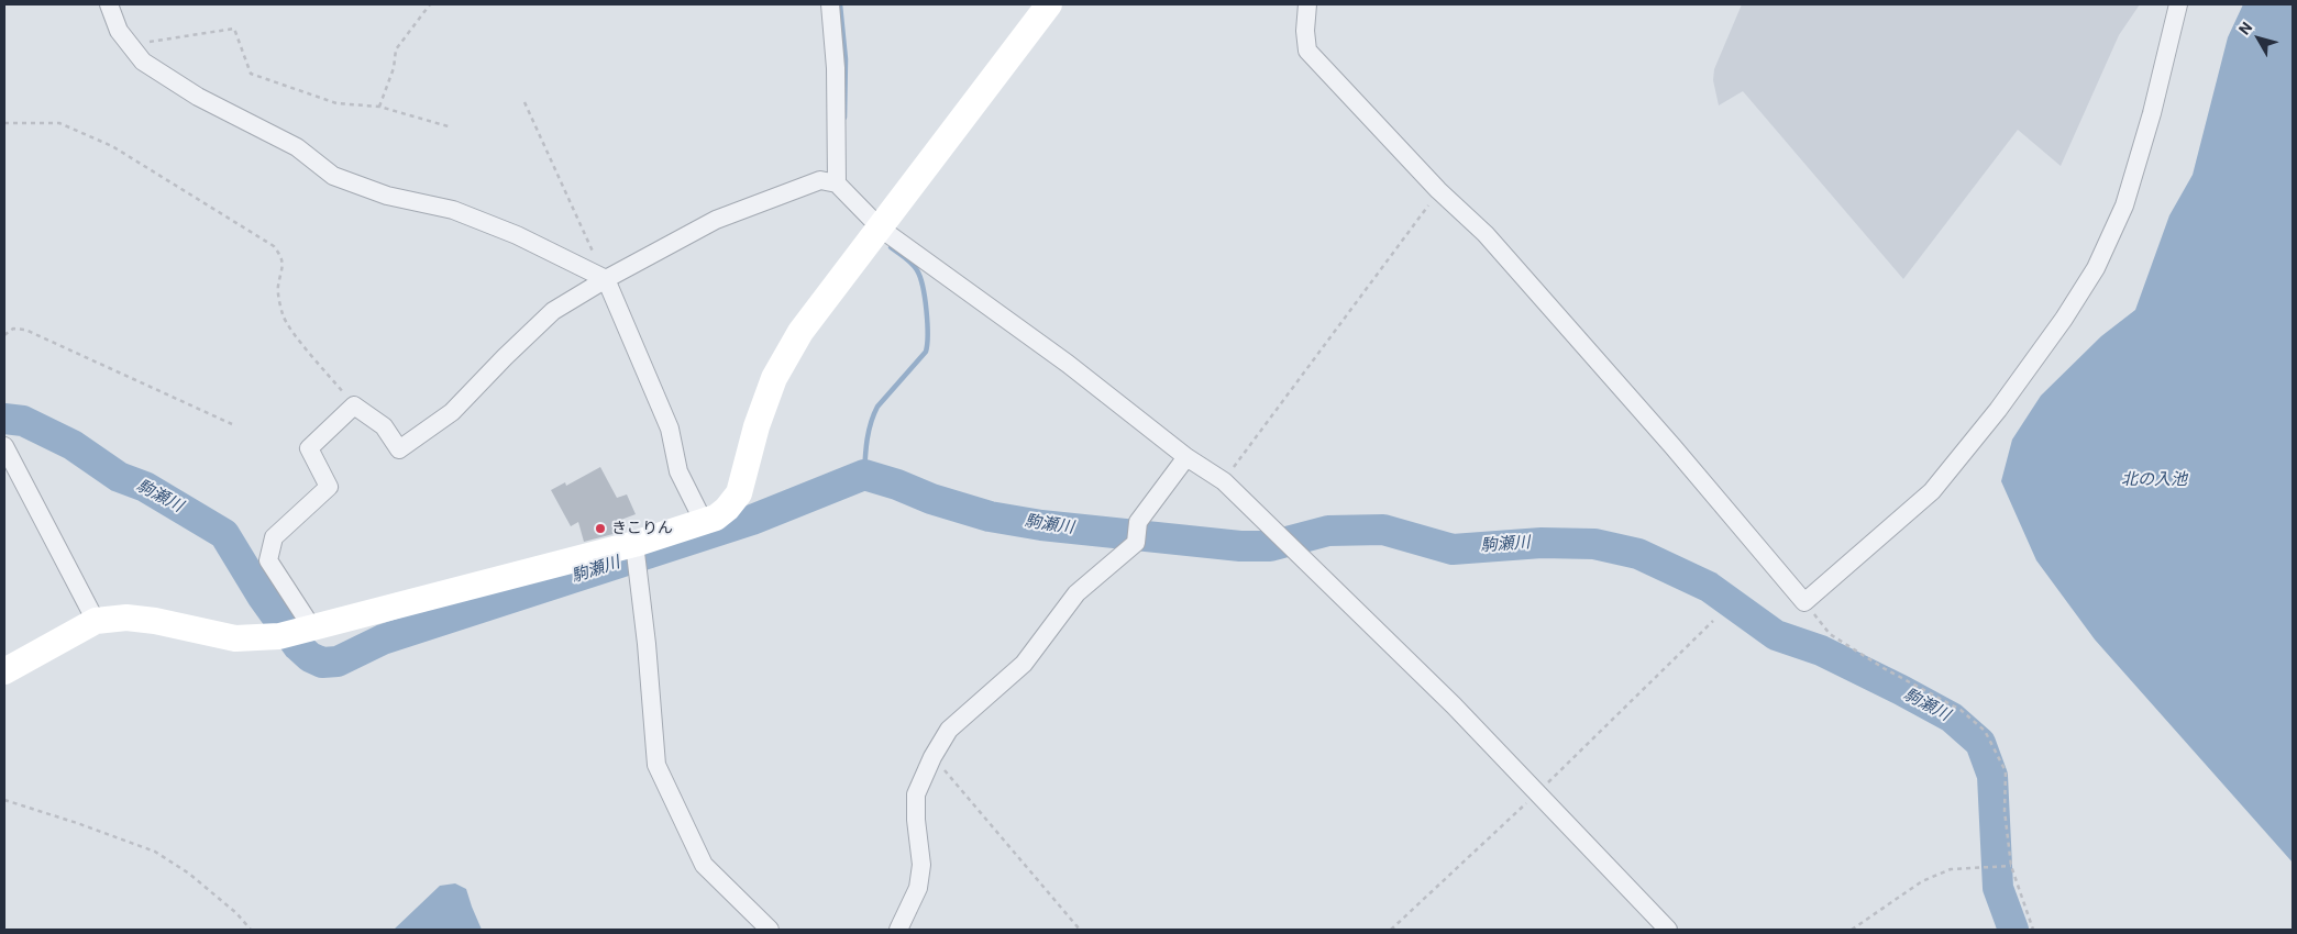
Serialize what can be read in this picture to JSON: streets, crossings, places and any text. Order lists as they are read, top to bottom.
{
  "water": ["北の入池", "駒瀬川"],
  "places": ["きこりん"],
  "north": "top left"
}
